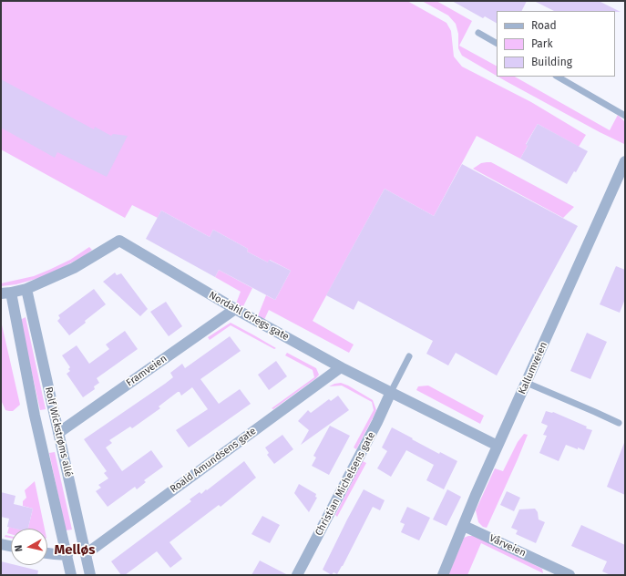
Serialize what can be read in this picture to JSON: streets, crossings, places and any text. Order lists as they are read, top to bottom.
{
  "streets": {
    "street": [
      "Nordahl Griegs gate",
      "Kallumveien",
      "Framveien",
      "Rolf Wickstrøms allé",
      "Roald Amundsens gate",
      "Christian Michelsens gate",
      "Vårveien"
    ]
  },
  "crossings": [
    ["Nordahl Griegs gate", "Kallumveien"],
    ["Nordahl Griegs gate", "Framveien"],
    ["Nordahl Griegs gate", "Rolf Wickstrøms allé"],
    ["Nordahl Griegs gate", "Roald Amundsens gate"],
    ["Nordahl Griegs gate", "Christian Michelsens gate"],
    ["Kallumveien", "Vårveien"],
    ["Framveien", "Rolf Wickstrøms allé"],
    ["Rolf Wickstrøms allé", "Roald Amundsens gate"]
  ],
  "districts": ["Melløs"],
  "legend": ["Road", "Park", "Building"],
  "north": "left"
}
